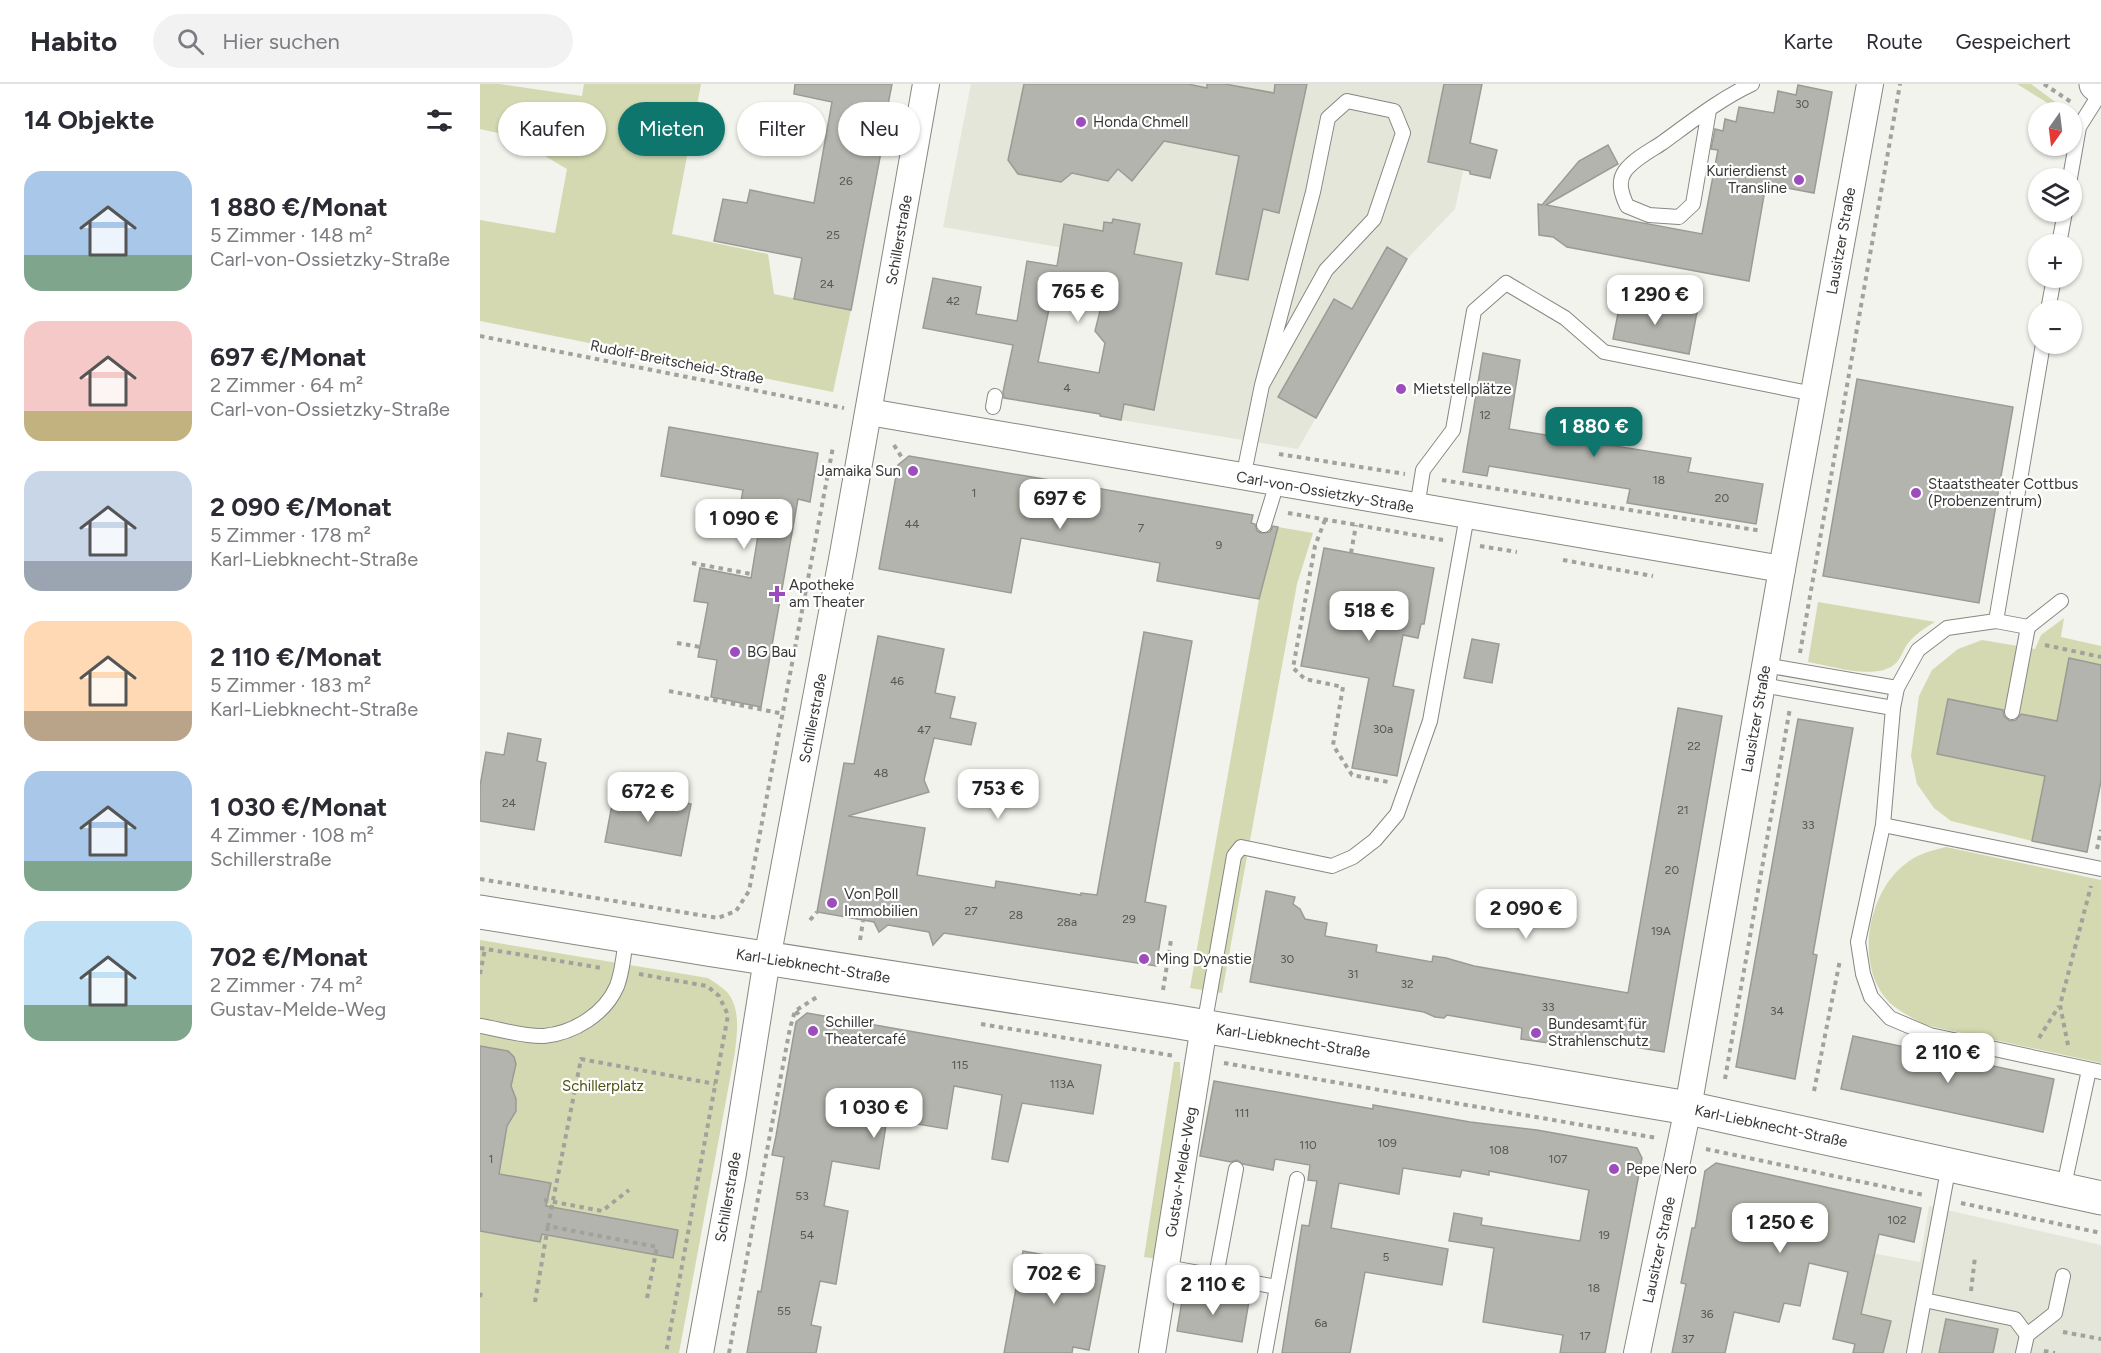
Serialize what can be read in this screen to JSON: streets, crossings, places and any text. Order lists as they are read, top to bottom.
{
  "streets": {
    "main road": ["Karl-Liebknecht-Straße"],
    "street": [
      "Schillerstraße",
      "Lausitzer Straße",
      "Carl-von-Ossietzky-Straße",
      "Gustav-Melde-Weg"
    ],
    "path": ["Rudolf-Breitscheid-Straße"]
  },
  "crossings": [
    ["Schillerstraße", "Rudolf-Breitscheid-Straße"],
    ["Schillerstraße", "Carl-von-Ossietzky-Straße"],
    ["Schillerstraße", "Karl-Liebknecht-Straße"],
    ["Lausitzer Straße", "Carl-von-Ossietzky-Straße"],
    ["Lausitzer Straße", "Karl-Liebknecht-Straße"],
    ["Rudolf-Breitscheid-Straße", "Carl-von-Ossietzky-Straße"],
    ["Karl-Liebknecht-Straße", "Gustav-Melde-Weg"]
  ],
  "parks": ["Schillerplatz"],
  "places": {
    "other": [
      "Honda Chmell",
      "Kurierdienst Transline",
      "Mietstellplätze",
      "Jamaika Sun",
      "Staatstheater Cottbus (Probenzentrum)",
      "BG Bau",
      "Von Poll Immobilien",
      "Ming Dynastie",
      "Schiller Theatercafé",
      "Bundesamt für Strahlenschutz",
      "Pepe Nero"
    ],
    "health": ["Apotheke am Theater"]
  },
  "house_numbers": [
    "30",
    "26",
    "25",
    "24",
    "42",
    "4",
    "12",
    "18",
    "1",
    "20",
    "44",
    "7",
    "9",
    "46",
    "30a",
    "47",
    "22",
    "48",
    "24",
    "21",
    "33",
    "20",
    "27",
    "28",
    "29",
    "28a",
    "19A",
    "30",
    "31",
    "32",
    "33",
    "34",
    "115",
    "113A",
    "111",
    "109",
    "110",
    "108",
    "1",
    "107",
    "53",
    "102",
    "54",
    "19",
    "5",
    "18",
    "55",
    "36",
    "6a",
    "17",
    "37"
  ],
  "north": "bottom",
  "page": {
    "header": "Habito",
    "search": "Hier suchen",
    "nav": ["Karte", "Route", "Gespeichert"],
    "heading": "14 Objekte",
    "map_buttons": ["+", "−"],
    "chip": [
      "Kaufen",
      "Mieten",
      "Filter",
      "Neu"
    ],
    "list": [
      {
        "name": "1 880 €/Monat",
        "note": "5 Zimmer · 148 m² · Carl-von-Ossietzky-Straße"
      },
      {
        "name": "697 €/Monat",
        "note": "2 Zimmer · 64 m² · Carl-von-Ossietzky-Straße"
      },
      {
        "name": "2 090 €/Monat",
        "note": "5 Zimmer · 178 m² · Karl-Liebknecht-Straße"
      },
      {
        "name": "2 110 €/Monat",
        "note": "5 Zimmer · 183 m² · Karl-Liebknecht-Straße"
      },
      {
        "name": "1 030 €/Monat",
        "note": "4 Zimmer · 108 m² · Schillerstraße"
      },
      {
        "name": "702 €/Monat",
        "note": "2 Zimmer · 74 m² · Gustav-Melde-Weg"
      }
    ],
    "price": [
      "765 €",
      "1 290 €",
      "1 880 €",
      "697 €",
      "1 090 €",
      "518 €",
      "753 €",
      "672 €",
      "2 090 €",
      "2 110 €",
      "1 030 €",
      "1 250 €",
      "702 €",
      "2 110 €"
    ]
  }
}
